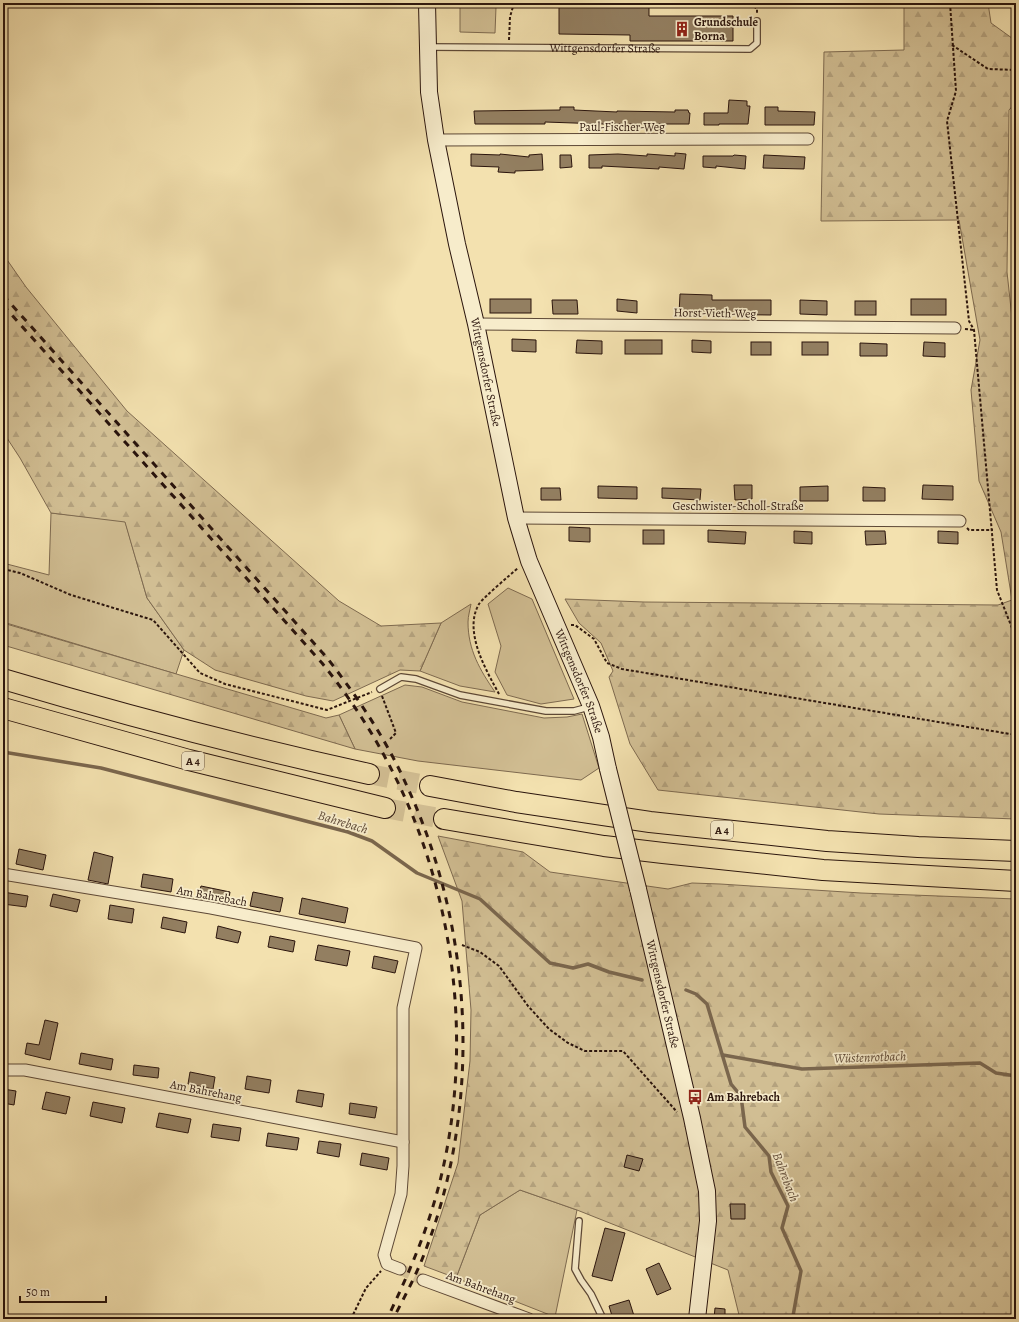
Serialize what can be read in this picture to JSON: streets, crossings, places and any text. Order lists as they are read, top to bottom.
{
  "streets": {
    "highway": ["A 4"],
    "street": [
      "Wittgensdorfer Straße",
      "Paul-Fischer-Weg",
      "Horst-Vieth-Weg",
      "Geschwister-Scholl-Straße",
      "Am Bahrebach",
      "Am Bahrehang"
    ]
  },
  "crossings": [
    ["Wittgensdorfer Straße", "Paul-Fischer-Weg"],
    ["Wittgensdorfer Straße", "Horst-Vieth-Weg"],
    ["Wittgensdorfer Straße", "Geschwister-Scholl-Straße"],
    ["Am Bahrebach", "Am Bahrehang"]
  ],
  "water": ["Bahrebach", "Wüstenrotbach"],
  "places": {
    "building": ["Grundschule Borna"],
    "bus stop": ["Am Bahrebach"]
  },
  "scale_bar": "50 m"
}
